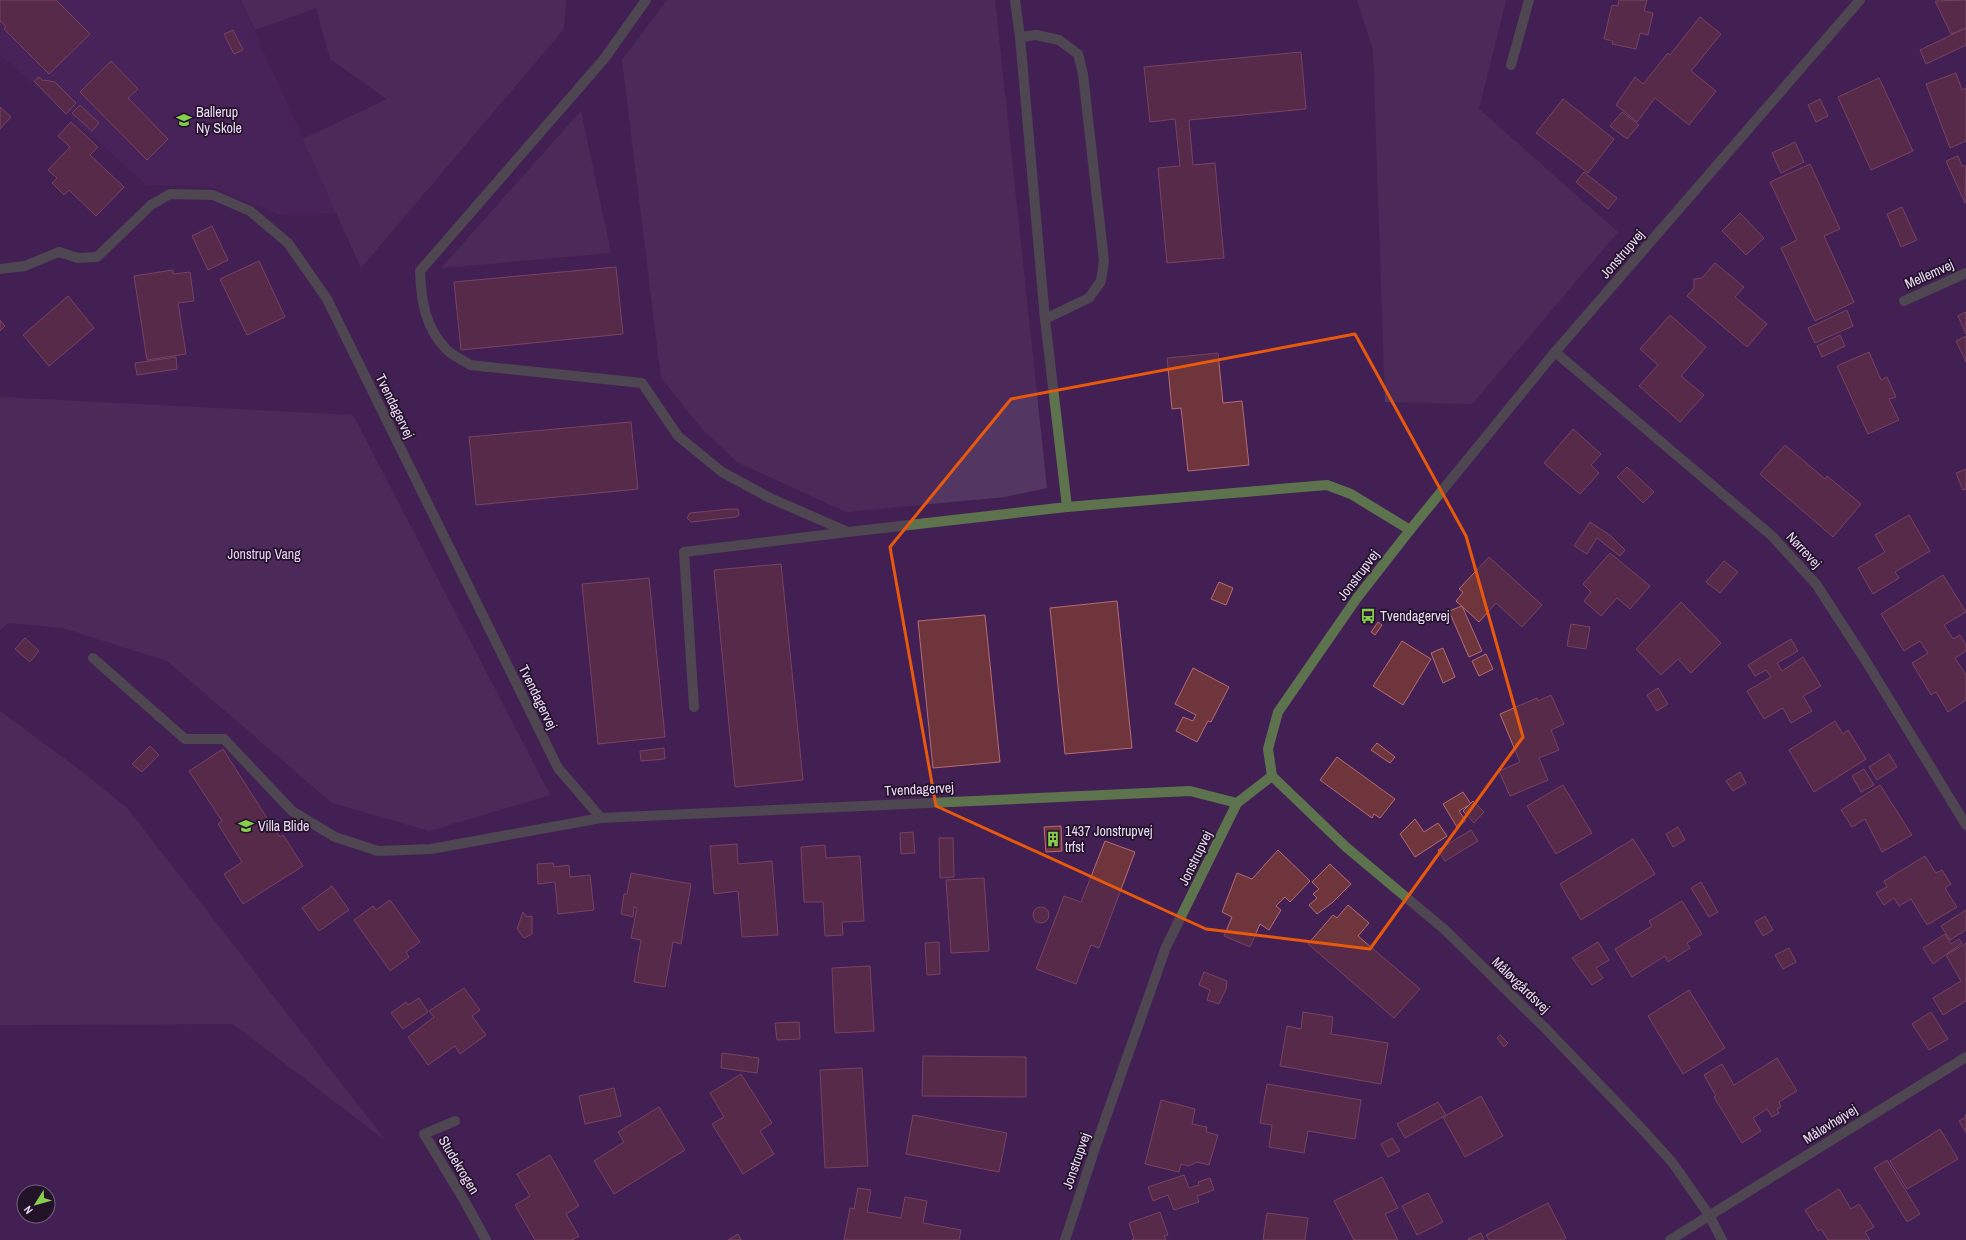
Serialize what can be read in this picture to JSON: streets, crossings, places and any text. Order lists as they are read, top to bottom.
{
  "streets": {
    "street": [
      "Jonstrupvej",
      "Mellemvej",
      "Tvendagervej",
      "Nørrevej",
      "Måløvgårdsvej",
      "Måløvhøjvej",
      "Studekrogen"
    ]
  },
  "crossings": [
    ["Jonstrupvej", "Tvendagervej"],
    ["Jonstrupvej", "Nørrevej"],
    ["Jonstrupvej", "Måløvgårdsvej"],
    ["Måløvgårdsvej", "Måløvhøjvej"]
  ],
  "parks": ["Jonstrup Vang"],
  "places": {
    "school or university": ["Ballerup Ny Skole", "Villa Blide"],
    "bus stop": ["Tvendagervej"],
    "building": ["1437 Jonstrupvej trfst"]
  },
  "north": "bottom left"
}
